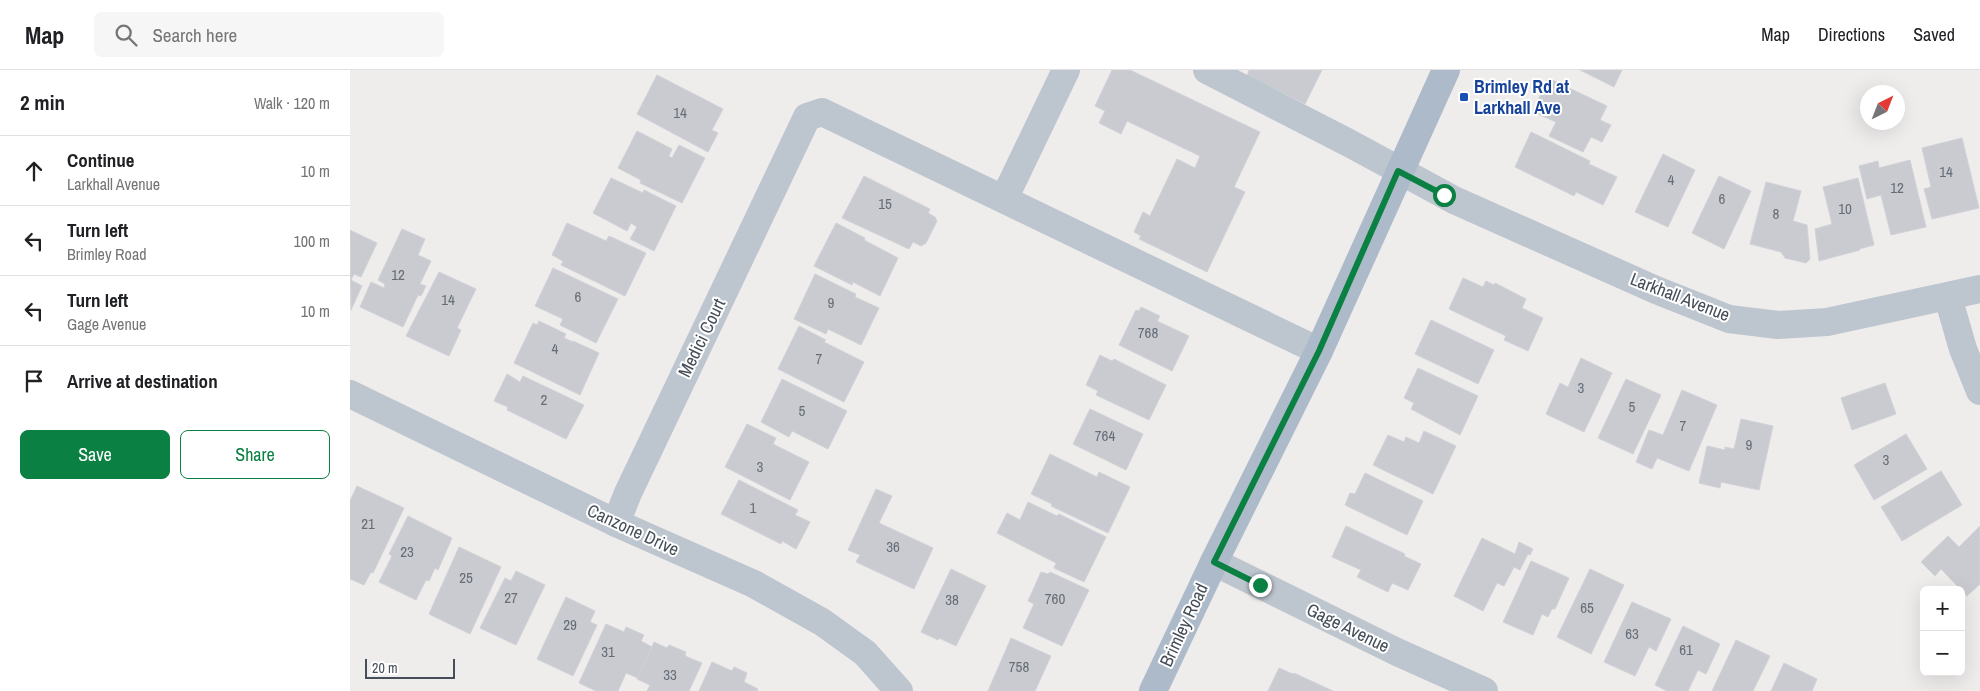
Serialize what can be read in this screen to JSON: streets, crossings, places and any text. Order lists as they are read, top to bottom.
{
  "streets": {
    "main road": ["Brimley Road"],
    "street": [
      "Larkhall Avenue",
      "Medici Court",
      "Canzone Drive",
      "Gage Avenue"
    ]
  },
  "crossings": [
    ["Larkhall Avenue", "Brimley Road"],
    ["Medici Court", "Canzone Drive"],
    ["Medici Court", "Brimley Road"],
    ["Brimley Road", "Gage Avenue"]
  ],
  "places": {
    "transit": ["Brimley Rd at Larkhall Ave"]
  },
  "house_numbers": [
    "14",
    "14",
    "4",
    "12",
    "6",
    "15",
    "10",
    "8",
    "12",
    "6",
    "14",
    "9",
    "768",
    "4",
    "7",
    "3",
    "2",
    "5",
    "5",
    "7",
    "764",
    "9",
    "3",
    "3",
    "1",
    "21",
    "36",
    "23",
    "25",
    "27",
    "760",
    "38",
    "65",
    "29",
    "63",
    "61",
    "31",
    "758",
    "33"
  ],
  "scale_bar": "20 m",
  "north": "top right",
  "page": {
    "header": "Map",
    "search": "Search here",
    "nav": ["Map", "Directions", "Saved"],
    "heading": ["2 min", "Walk · 120 m"],
    "list": [
      ["Continue", "Larkhall Avenue", "10 m"],
      ["Turn left", "Brimley Road", "100 m"],
      ["Turn left", "Gage Avenue", "10 m"],
      "Arrive at destination"
    ],
    "buttons": ["Save", "Share"],
    "map_buttons": ["+", "−"],
    "scale": "20 m"
  }
}
